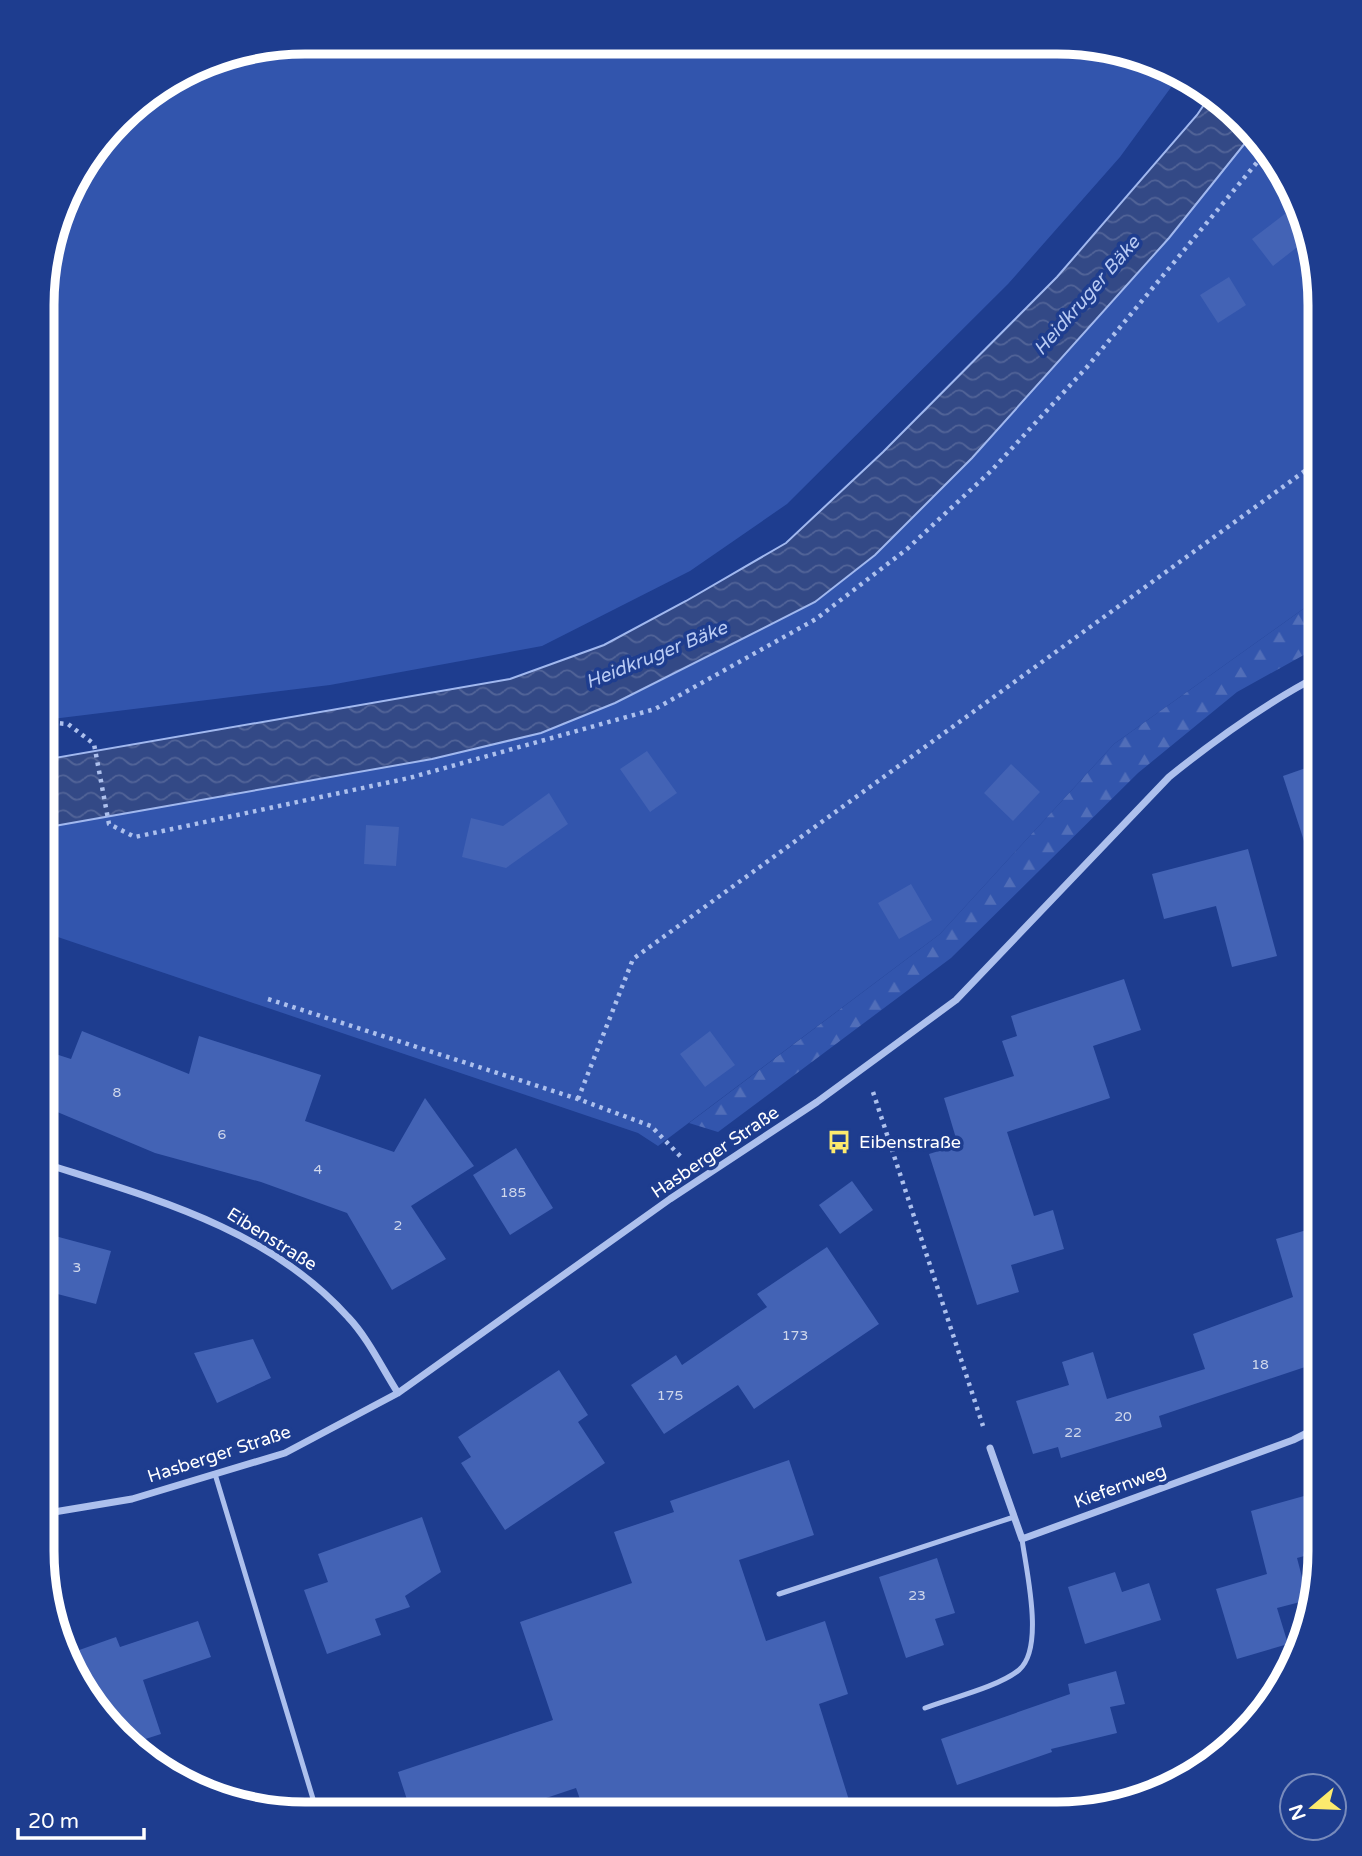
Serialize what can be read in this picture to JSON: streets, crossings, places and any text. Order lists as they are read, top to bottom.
{
  "streets": {
    "street": ["Hasberger Straße", "Eibenstraße", "Kiefernweg"]
  },
  "crossings": [
    ["Hasberger Straße", "Eibenstraße"]
  ],
  "water": ["Heidkruger Bäke"],
  "places": {
    "bus stop": ["Eibenstraße"]
  },
  "house_numbers": [
    "8",
    "6",
    "4",
    "185",
    "2",
    "3",
    "173",
    "18",
    "175",
    "20",
    "22",
    "23"
  ],
  "scale_bar": "20 m",
  "north": "left"
}
